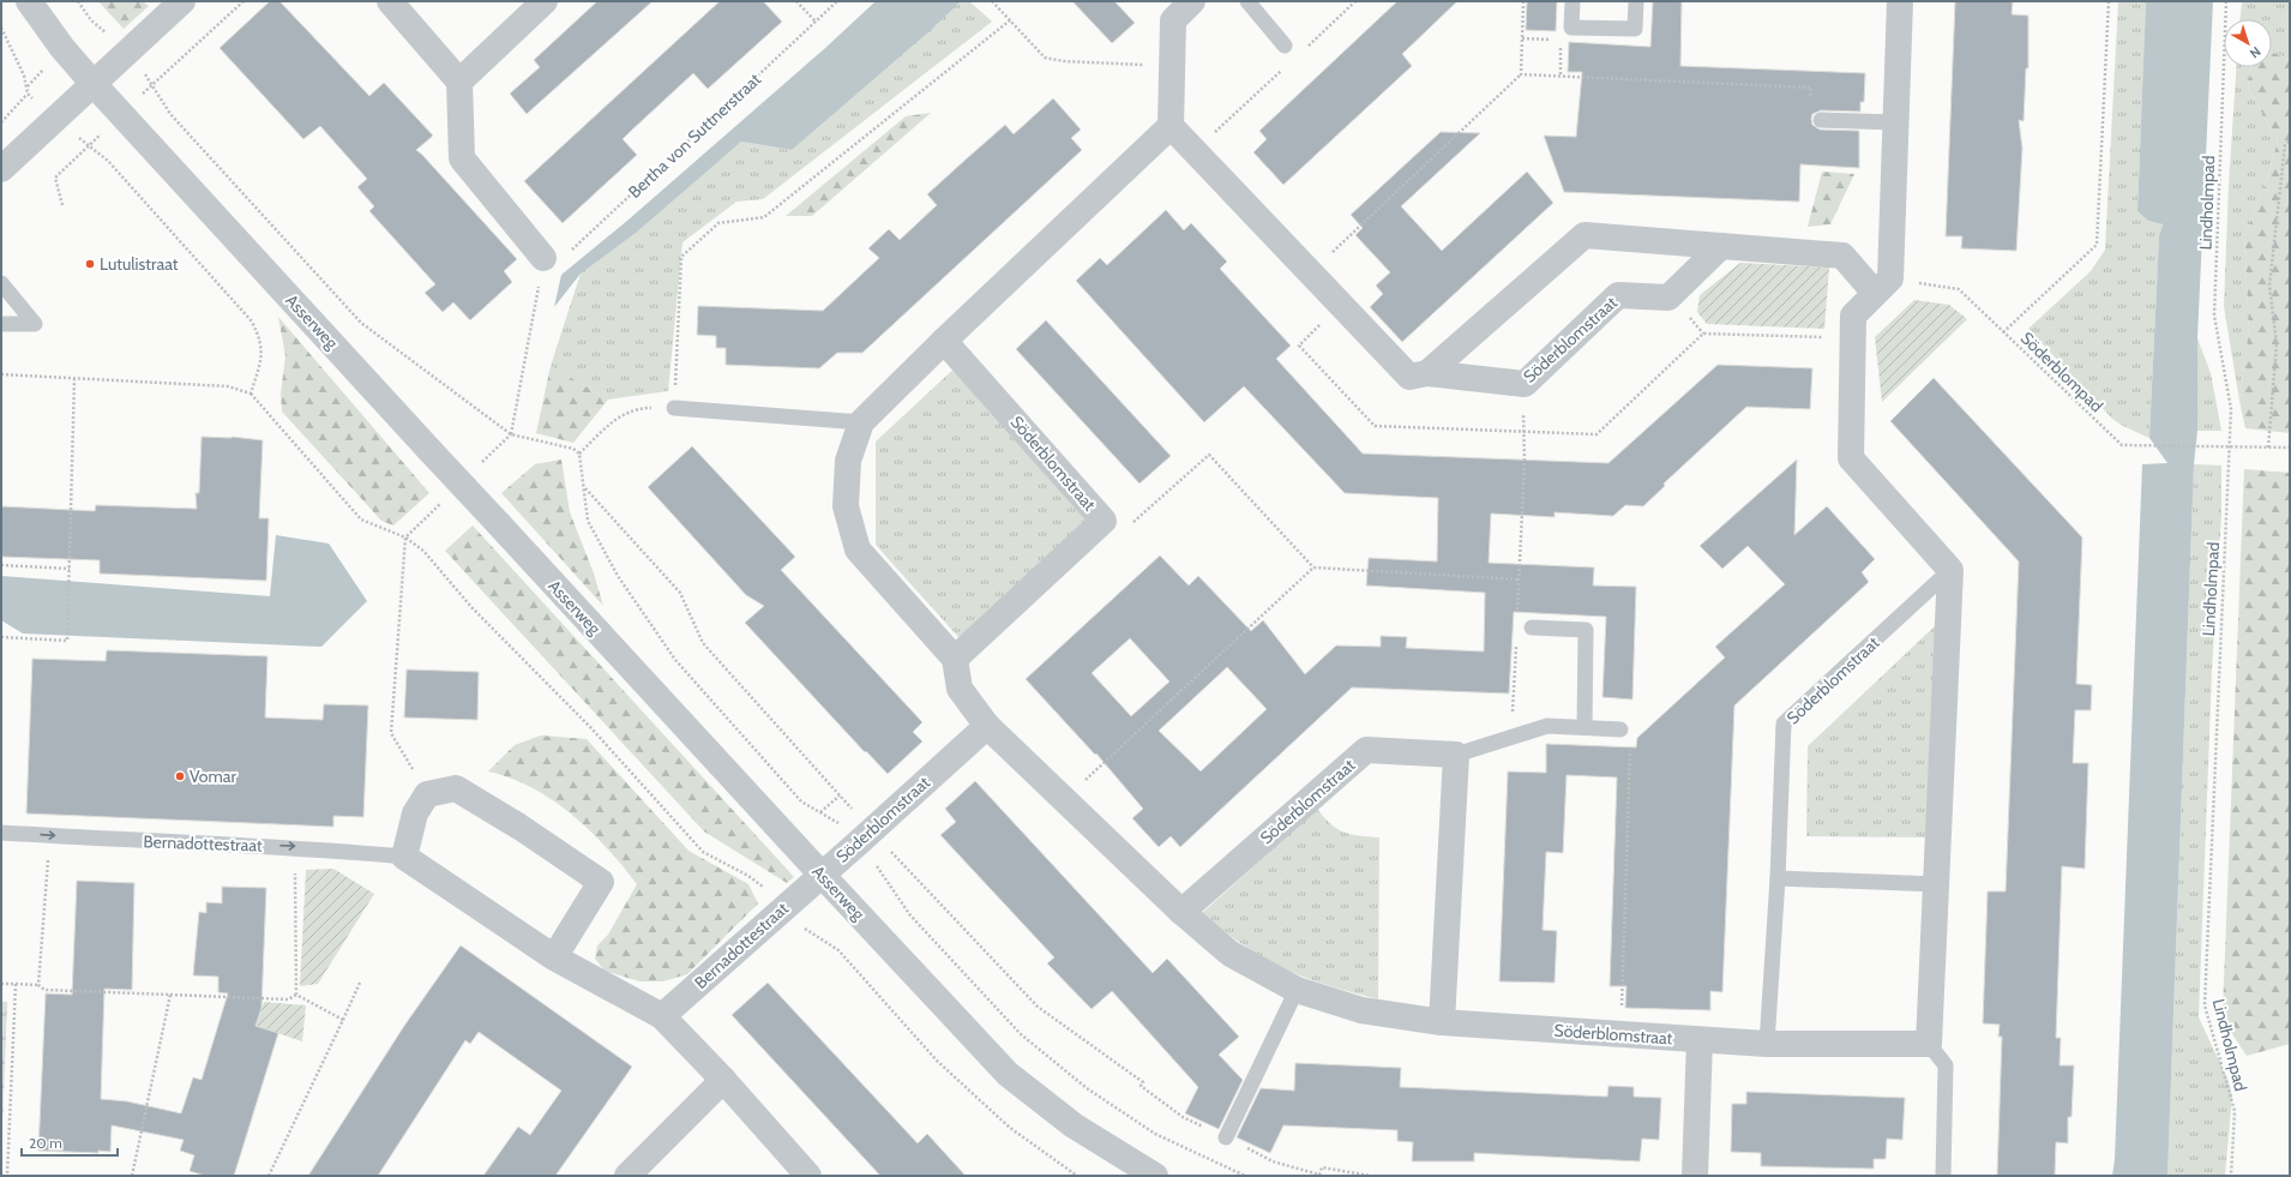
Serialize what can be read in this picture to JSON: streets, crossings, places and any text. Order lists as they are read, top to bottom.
{
  "streets": {
    "street": ["Asserweg", "Söderblomstraat", "Bernadottestraat"],
    "path": ["Bertha von Suttnerstraat", "Lindholmpad", "Söderblompad"]
  },
  "crossings": [
    ["Lindholmpad", "Söderblompad"],
    ["Asserweg", "Söderblomstraat"],
    ["Asserweg", "Bernadottestraat"],
    ["Söderblomstraat", "Bernadottestraat"]
  ],
  "places": ["Lutulistraat", "Vomar"],
  "scale_bar": "20 m",
  "north": "bottom right"
}
